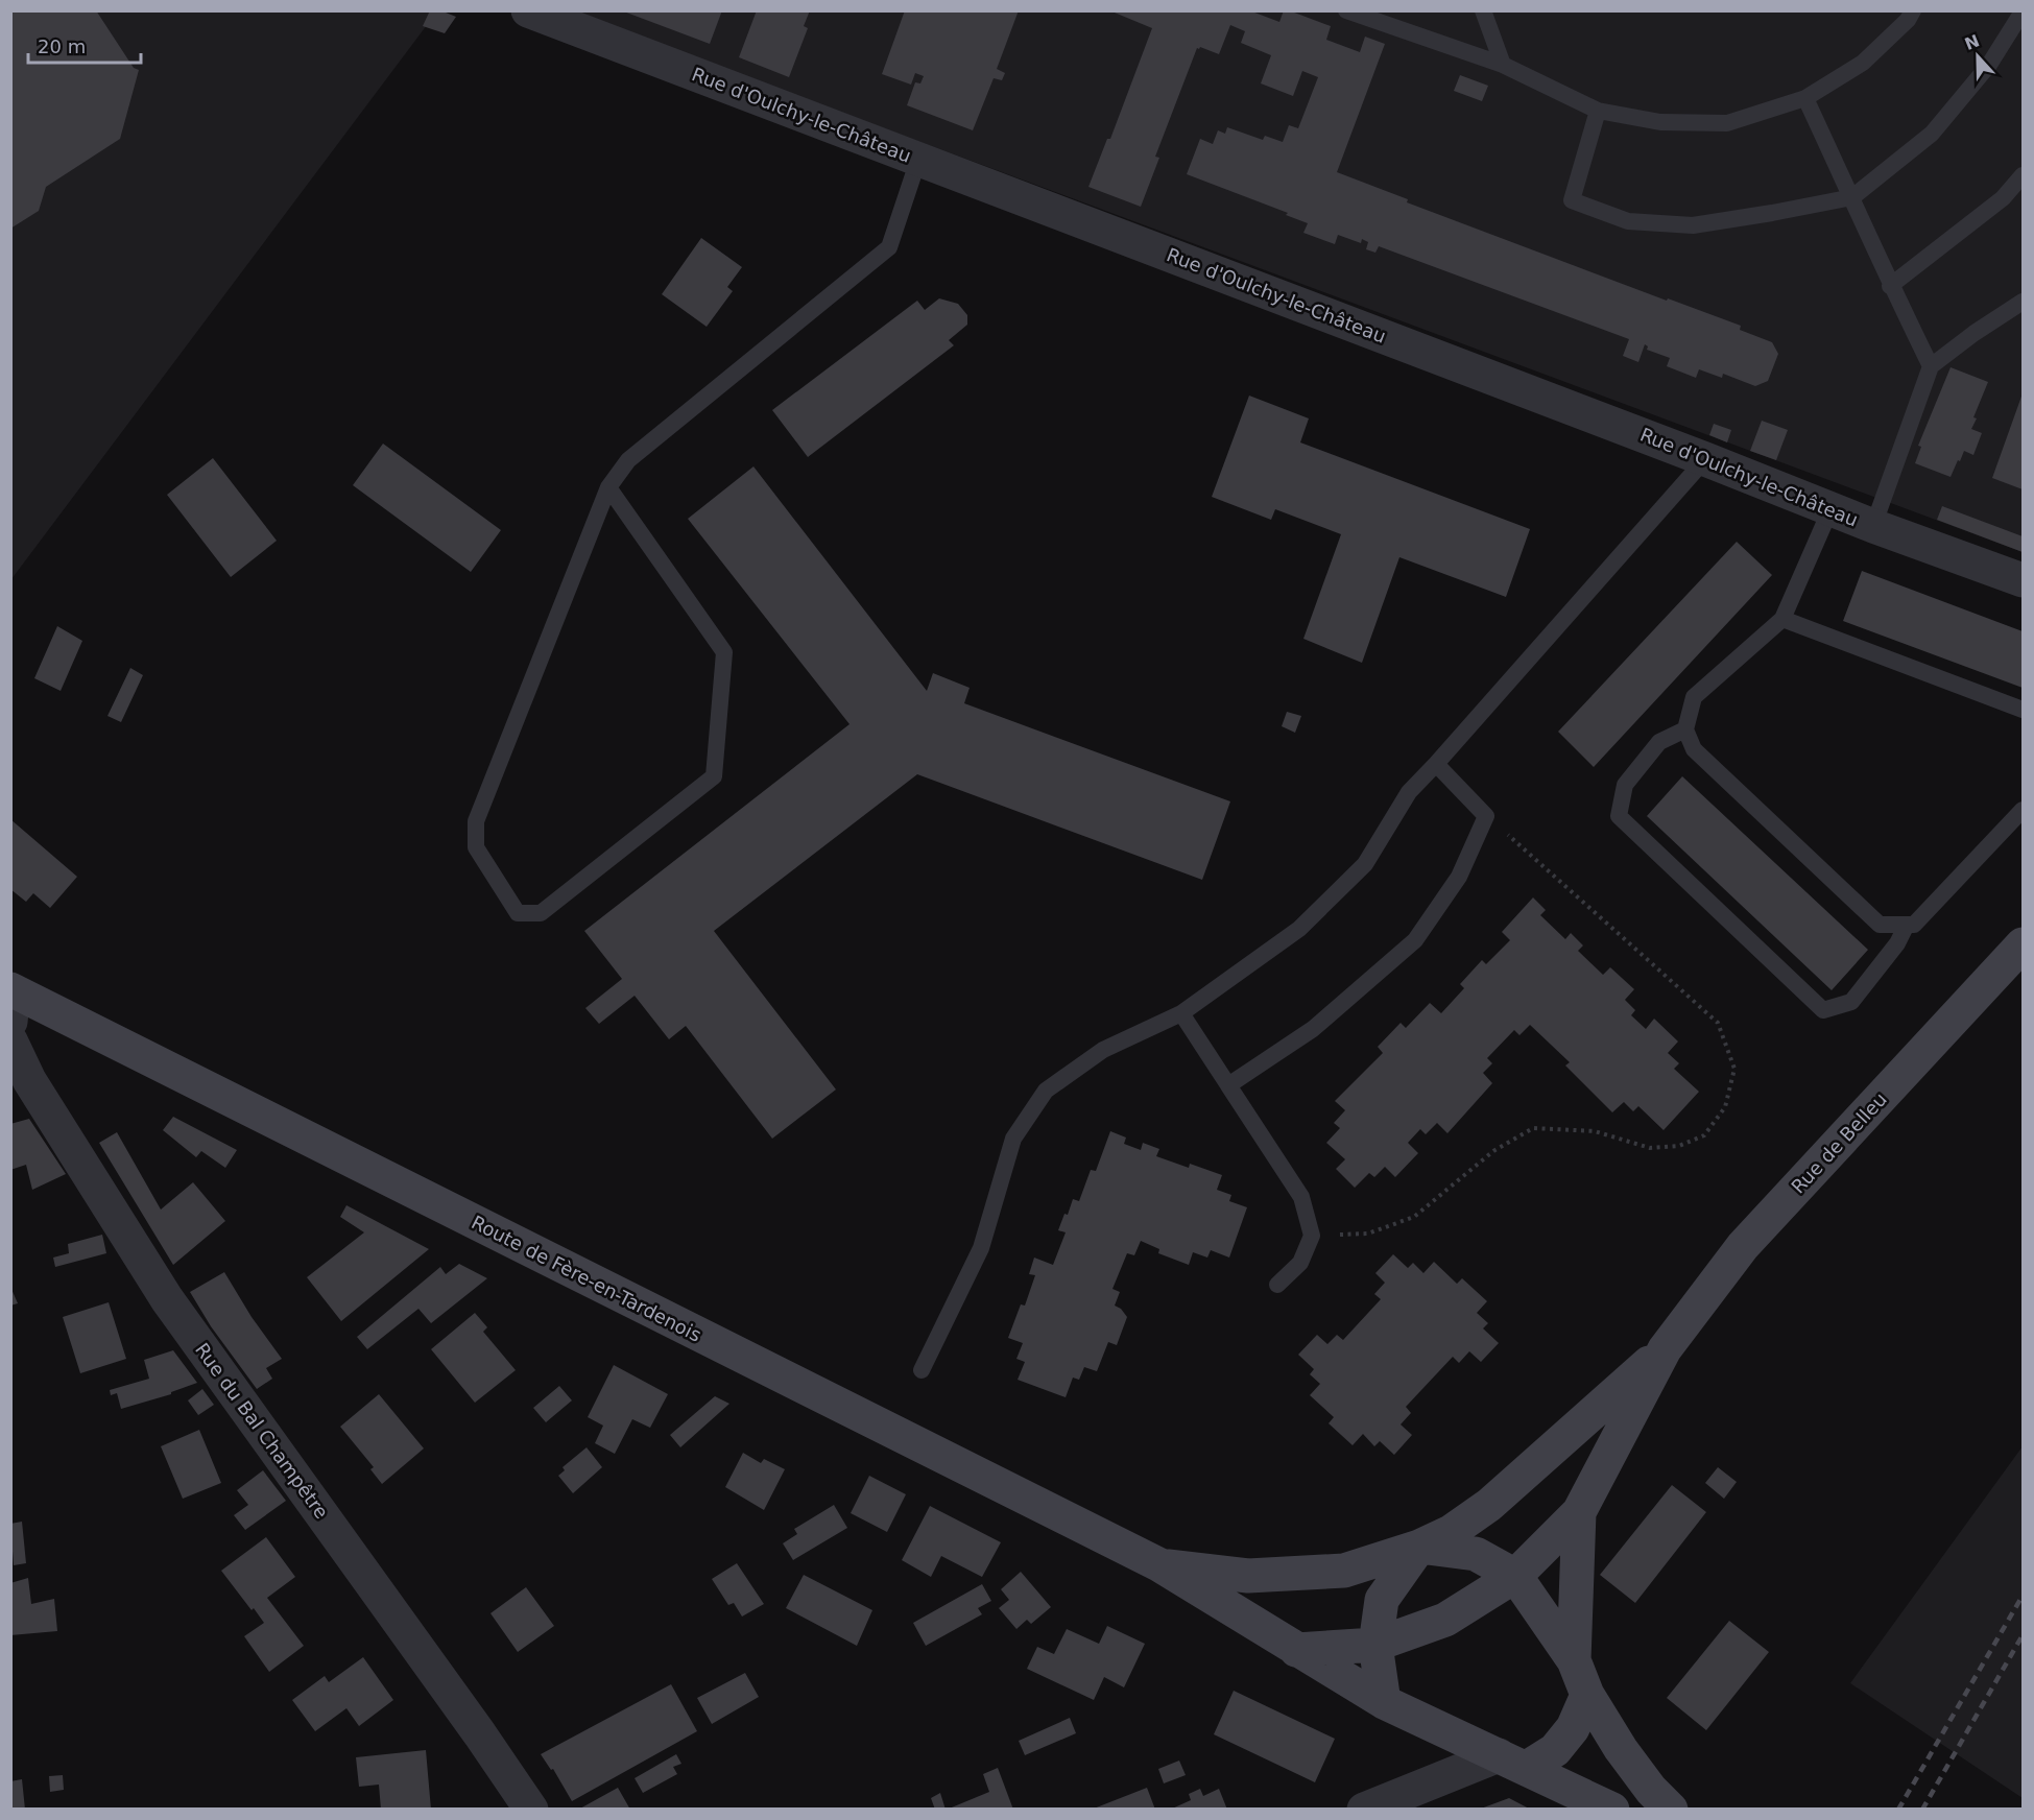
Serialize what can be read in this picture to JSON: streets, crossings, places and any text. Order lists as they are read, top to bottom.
{
  "streets": {
    "main road": ["Rue de Belleu", "Route de Fère-en-Tardenois"],
    "street": ["Rue d'Oulchy-le-Château", "Rue du Bal Champêtre"]
  },
  "crossings": [
    ["Rue de Belleu", "Route de Fère-en-Tardenois"]
  ],
  "scale_bar": "20 m",
  "north": "top"
}
